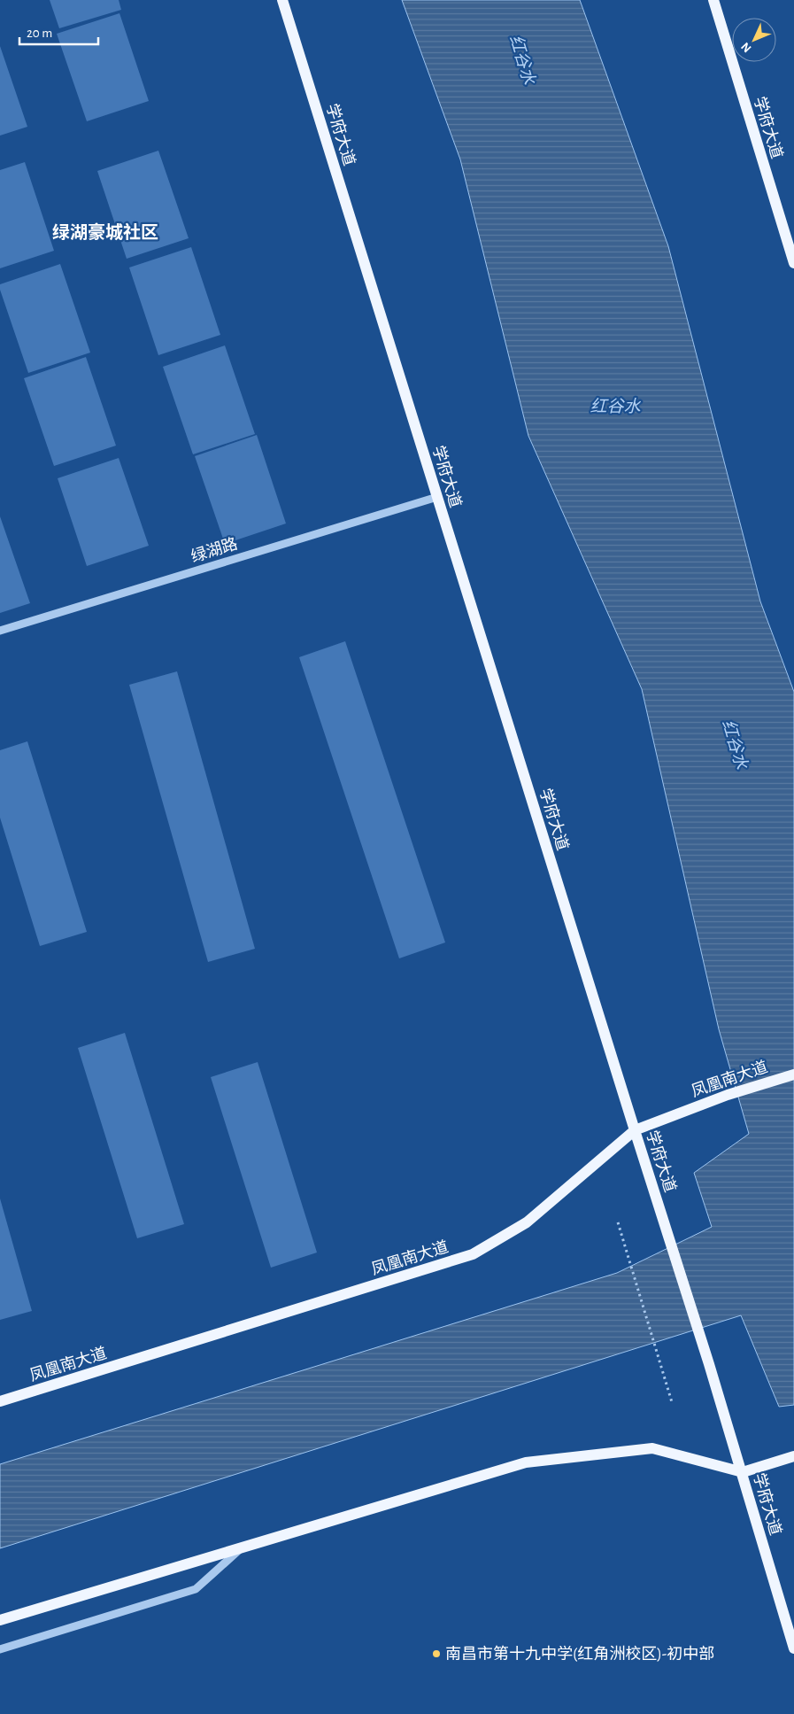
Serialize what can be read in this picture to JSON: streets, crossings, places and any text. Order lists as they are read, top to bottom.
{
  "streets": {
    "main road": ["学府大道", "凤凰南大道"],
    "street": ["绿湖路"]
  },
  "crossings": [
    ["学府大道", "绿湖路"],
    ["学府大道", "凤凰南大道"]
  ],
  "districts": ["绿湖豪城社区"],
  "water": ["红谷水"],
  "places": ["南昌市第十九中学(红角洲校区)-初中部"],
  "scale_bar": "20 m",
  "north": "bottom left"
}
